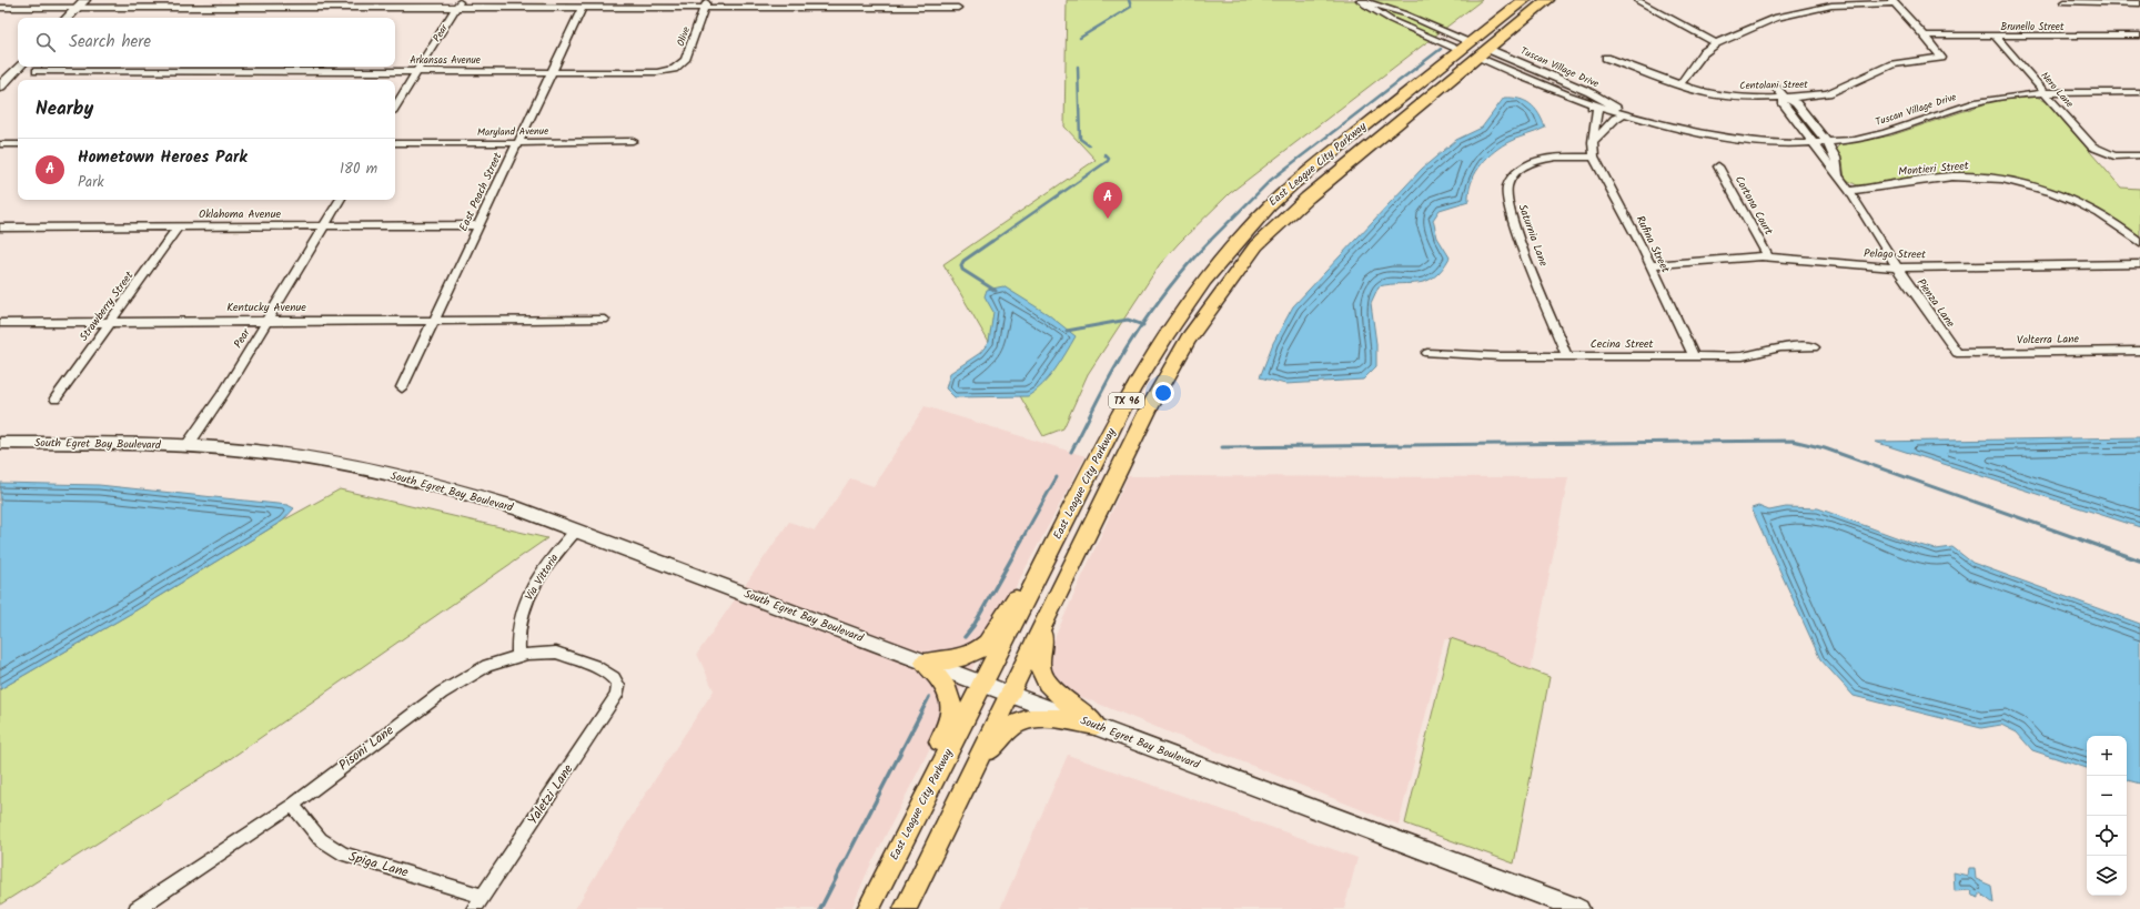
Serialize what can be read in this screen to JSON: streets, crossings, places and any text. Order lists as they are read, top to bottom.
{
  "streets": {
    "main road": ["East League City Parkway", "TX 96", "South Egret Bay Boulevard"],
    "street": [
      "Brunello Street",
      "Pear",
      "Olive",
      "Arkansas Avenue",
      "Tuscan Village Drive",
      "Centolani Street",
      "Nero Lane",
      "Maryland Avenue",
      "Montieri Street",
      "East Peach Street",
      "Cortona Court",
      "Oklahoma Avenue",
      "Saturnia Lane",
      "Rufina Street",
      "Pelago Street",
      "Pienza Lane",
      "Strawberry Street",
      "Kentucky Avenue",
      "Volterra Lane",
      "Cecina Street",
      "Via Vittoria",
      "Pisoni Lane",
      "Yaletzi Lane",
      "Spiga Lane"
    ]
  },
  "crossings": [
    ["Brunello Street", "Centolani Street"],
    ["Brunello Street", "Nero Lane"],
    ["Pear", "Arkansas Avenue"],
    ["Pear", "Oklahoma Avenue"],
    ["Pear", "Kentucky Avenue"],
    ["Pear", "South Egret Bay Boulevard"],
    ["Olive", "Arkansas Avenue"],
    ["Arkansas Avenue", "East Peach Street"],
    ["Tuscan Village Drive", "Nero Lane"],
    ["Tuscan Village Drive", "East League City Parkway"],
    ["Tuscan Village Drive", "Rufina Street"],
    ["Tuscan Village Drive", "Pienza Lane"],
    ["Centolani Street", "Pienza Lane"],
    ["Maryland Avenue", "East Peach Street"],
    ["East League City Parkway", "South Egret Bay Boulevard"],
    ["Montieri Street", "Pienza Lane"],
    ["East Peach Street", "Oklahoma Avenue"],
    ["East Peach Street", "Kentucky Avenue"],
    ["Cortona Court", "Pelago Street"],
    ["Oklahoma Avenue", "Strawberry Street"],
    ["Saturnia Lane", "Rufina Street"],
    ["Saturnia Lane", "Cecina Street"],
    ["Rufina Street", "Pelago Street"],
    ["Rufina Street", "Cecina Street"],
    ["Pelago Street", "Pienza Lane"],
    ["Pienza Lane", "Volterra Lane"],
    ["Strawberry Street", "Kentucky Avenue"],
    ["South Egret Bay Boulevard", "Via Vittoria"],
    ["Via Vittoria", "Pisoni Lane"],
    ["Pisoni Lane", "Yaletzi Lane"],
    ["Pisoni Lane", "Spiga Lane"],
    ["Yaletzi Lane", "Spiga Lane"]
  ],
  "page": {
    "search": "Search here",
    "heading": "Nearby",
    "list": [
      {
        "mark": "A",
        "name": "Hometown Heroes Park",
        "note": "Park",
        "value": "180 m"
      }
    ],
    "pins": "A",
    "map_buttons": ["+", "−"]
  }
}
